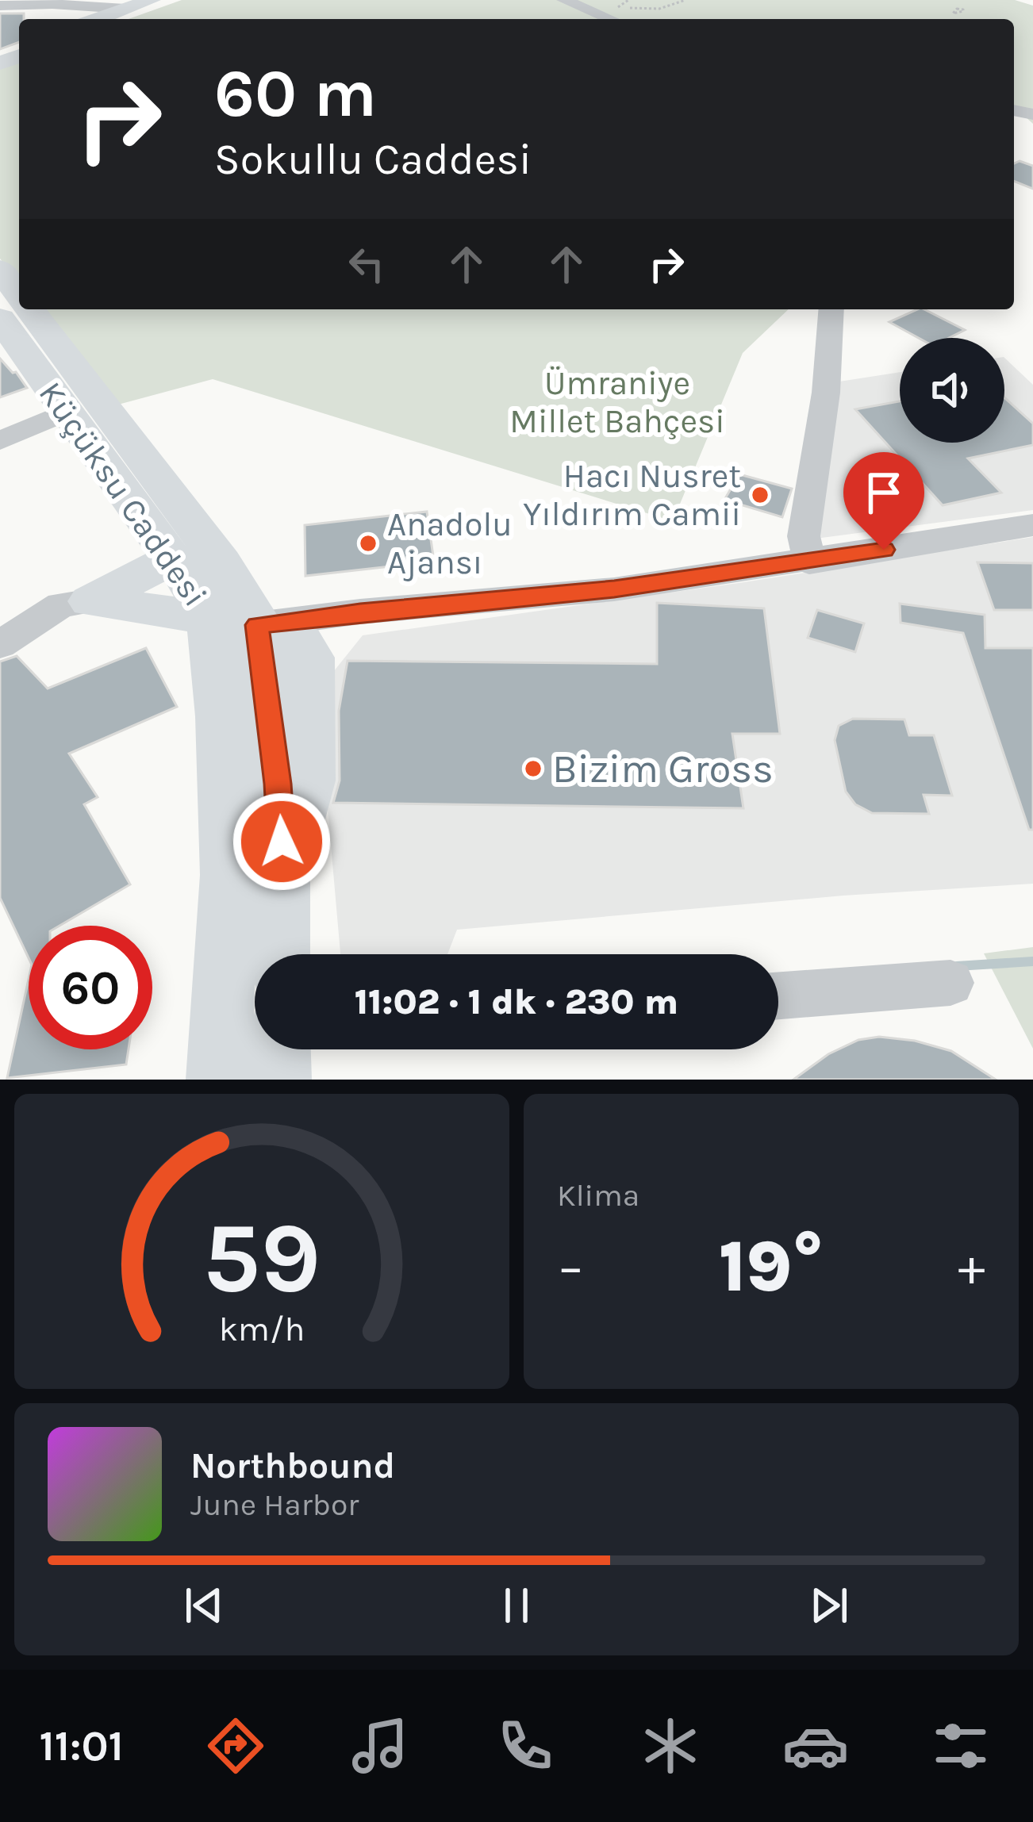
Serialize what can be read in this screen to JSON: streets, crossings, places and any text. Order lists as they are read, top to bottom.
{
  "streets": {
    "main road": ["Küçüksu Caddesi"]
  },
  "parks": ["Ümraniye Millet Bahçesi"],
  "places": ["Hacı Nusret Yıldırım Camii", "Anadolu Ajansı", "Bizim Gross"],
  "page": {
    "turn": ["60 m", "Sokullu Caddesi"],
    "limit": "60",
    "trip": "11:02 · 1 dk · 230 m",
    "tile": "Klima",
    "heat": ["−", "19°", "+"],
    "song": ["Northbound", "June Harbor"],
    "tabs": "11:01",
    "gauge": ["59", "km/h"]
  }
}
